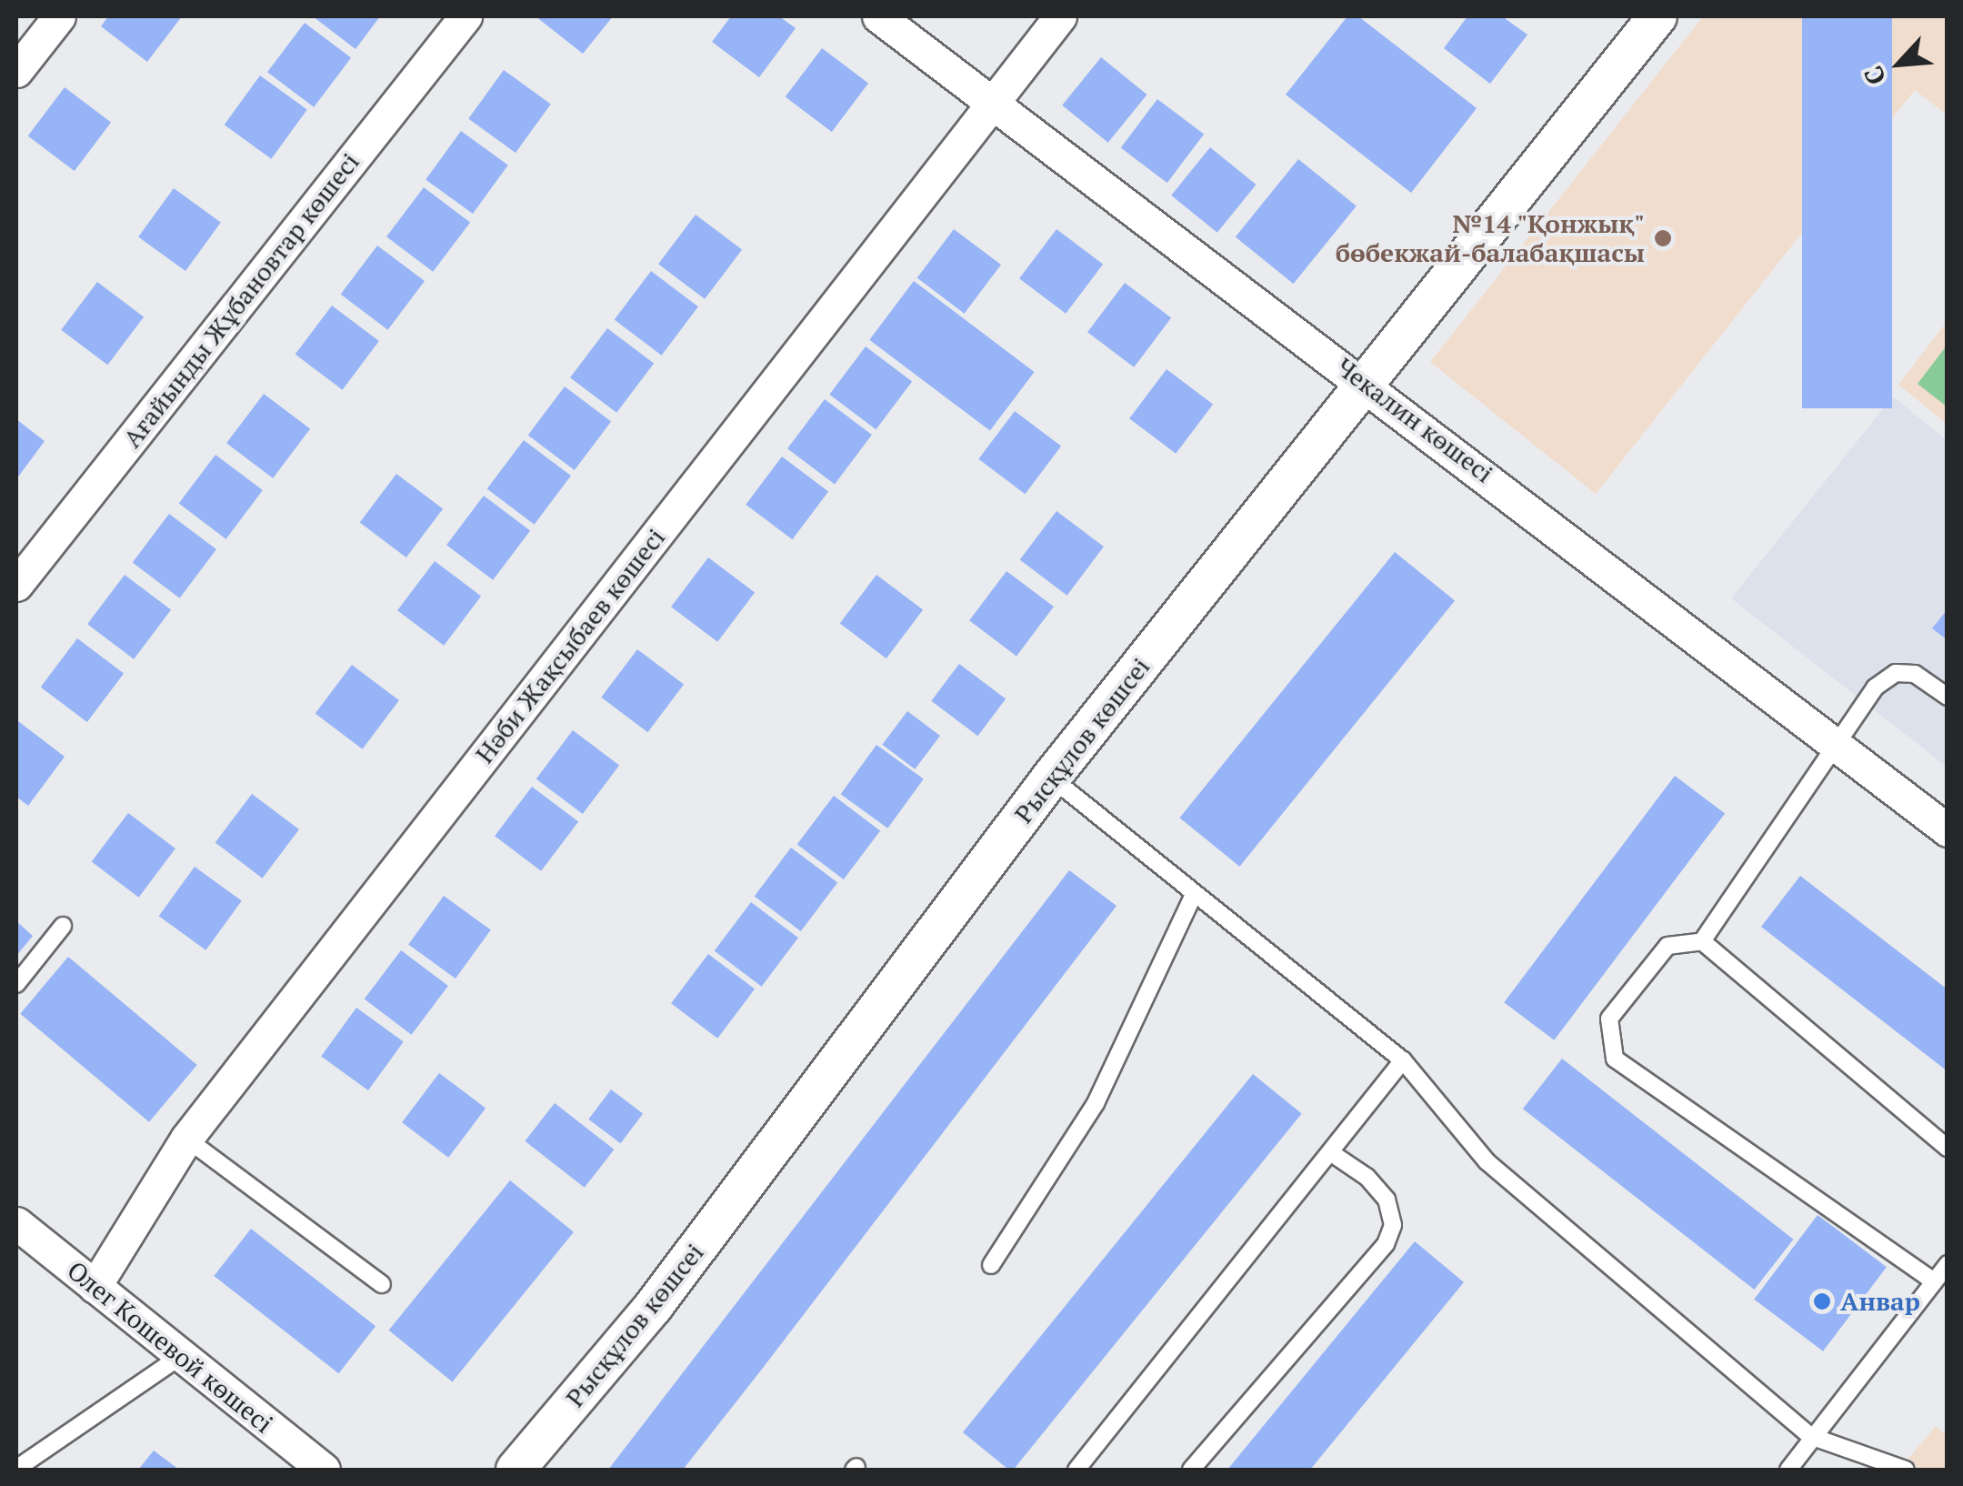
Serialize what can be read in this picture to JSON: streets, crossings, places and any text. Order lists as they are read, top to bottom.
{
  "streets": {
    "street": [
      "Ағайынды Жұбановтар көшесі",
      "Чекалин көшесі",
      "Нәби Жақсыбаев көшесі",
      "Рысқұлов көшсеі",
      "Олег Кошевой көшесі"
    ]
  },
  "crossings": [
    ["Чекалин көшесі", "Нәби Жақсыбаев көшесі"],
    ["Чекалин көшесі", "Рысқұлов көшсеі"],
    ["Нәби Жақсыбаев көшесі", "Олег Кошевой көшесі"]
  ],
  "places": ["№14 \"Қонжық\" бөбекжай-балабақшасы", "Анвар"],
  "north": "bottom left"
}
